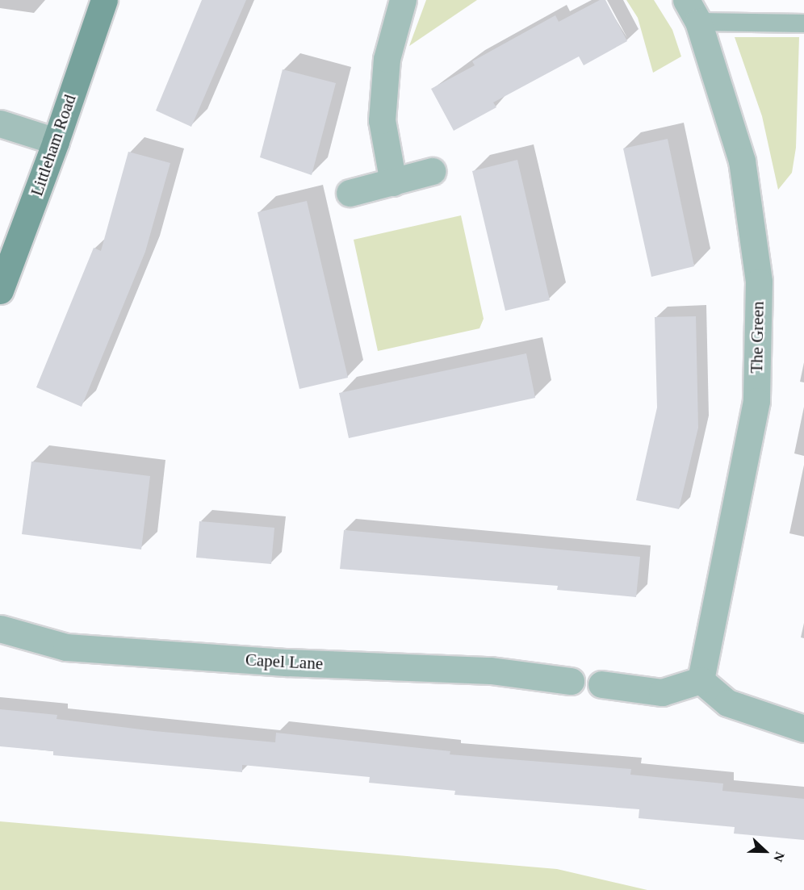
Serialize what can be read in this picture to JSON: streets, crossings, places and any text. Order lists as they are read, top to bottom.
{
  "streets": {
    "street": ["Littleham Road", "The Green", "Capel Lane"]
  },
  "north": "right"
}
